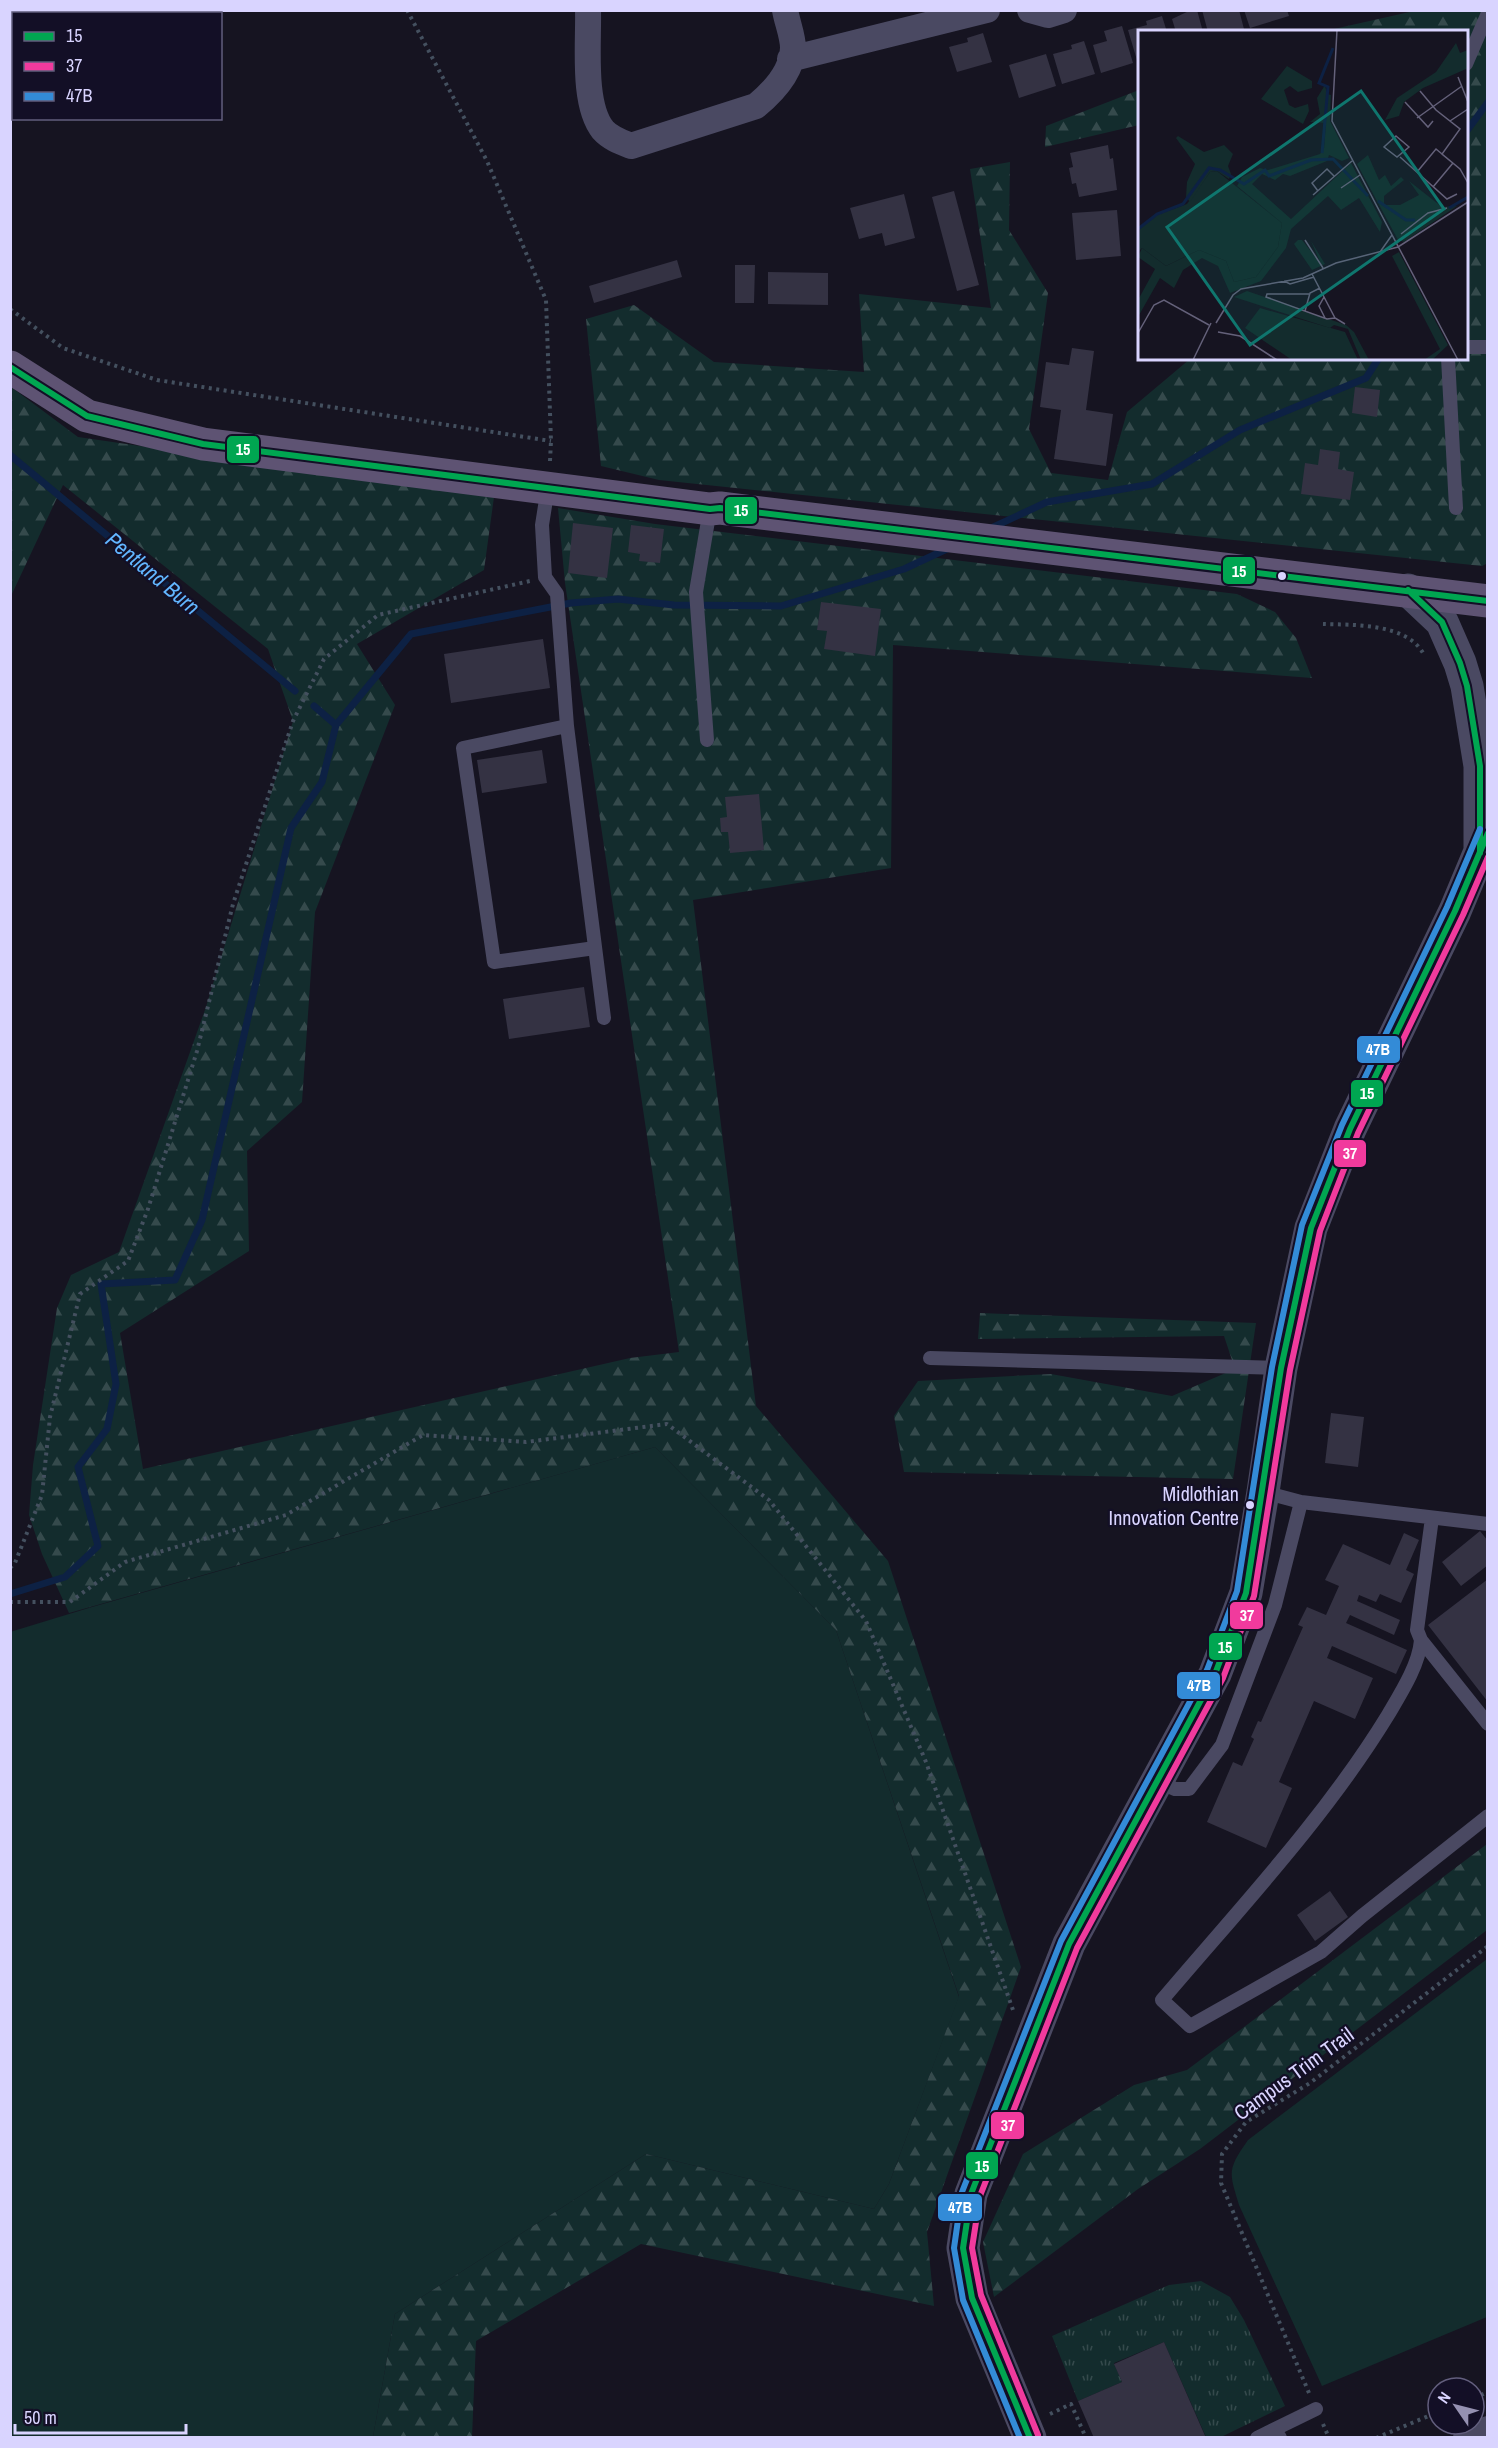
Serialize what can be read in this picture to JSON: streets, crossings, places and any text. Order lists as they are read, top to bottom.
{
  "streets": {
    "path": ["Campus Trim Trail"]
  },
  "water": ["Pentland Burn"],
  "places": ["Midlothian Innovation Centre"],
  "lines": ["transit line 15", "transit line 47B", "transit line 37"],
  "legend": ["15", "37", "47B"],
  "scale_bar": "50 m",
  "north": "top left"
}
